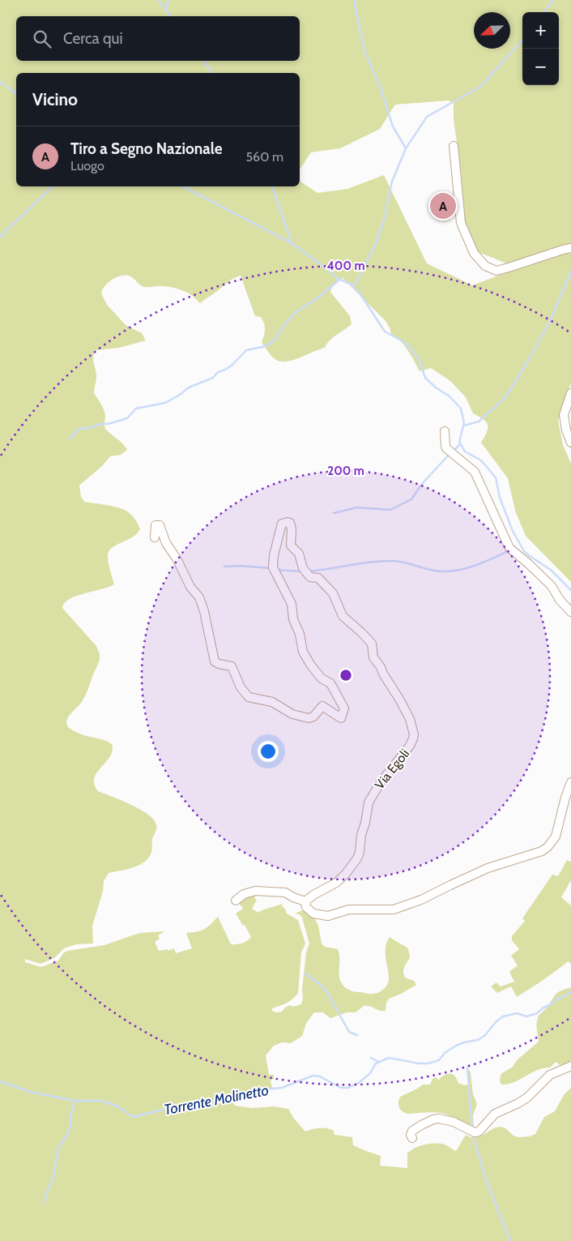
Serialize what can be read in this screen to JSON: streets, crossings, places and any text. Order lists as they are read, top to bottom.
{
  "streets": {
    "street": ["Via Egoli"]
  },
  "water": ["Torrente Molinetto"],
  "north": "bottom left",
  "page": {
    "map_buttons": ["+", "−"],
    "search": "Cerca qui",
    "heading": "Vicino",
    "list": [
      {
        "mark": "A",
        "name": "Tiro a Segno Nazionale",
        "note": "Luogo",
        "value": "560 m"
      }
    ],
    "pins": "A"
  },
  "rings": ["400 m", "200 m"]
}
